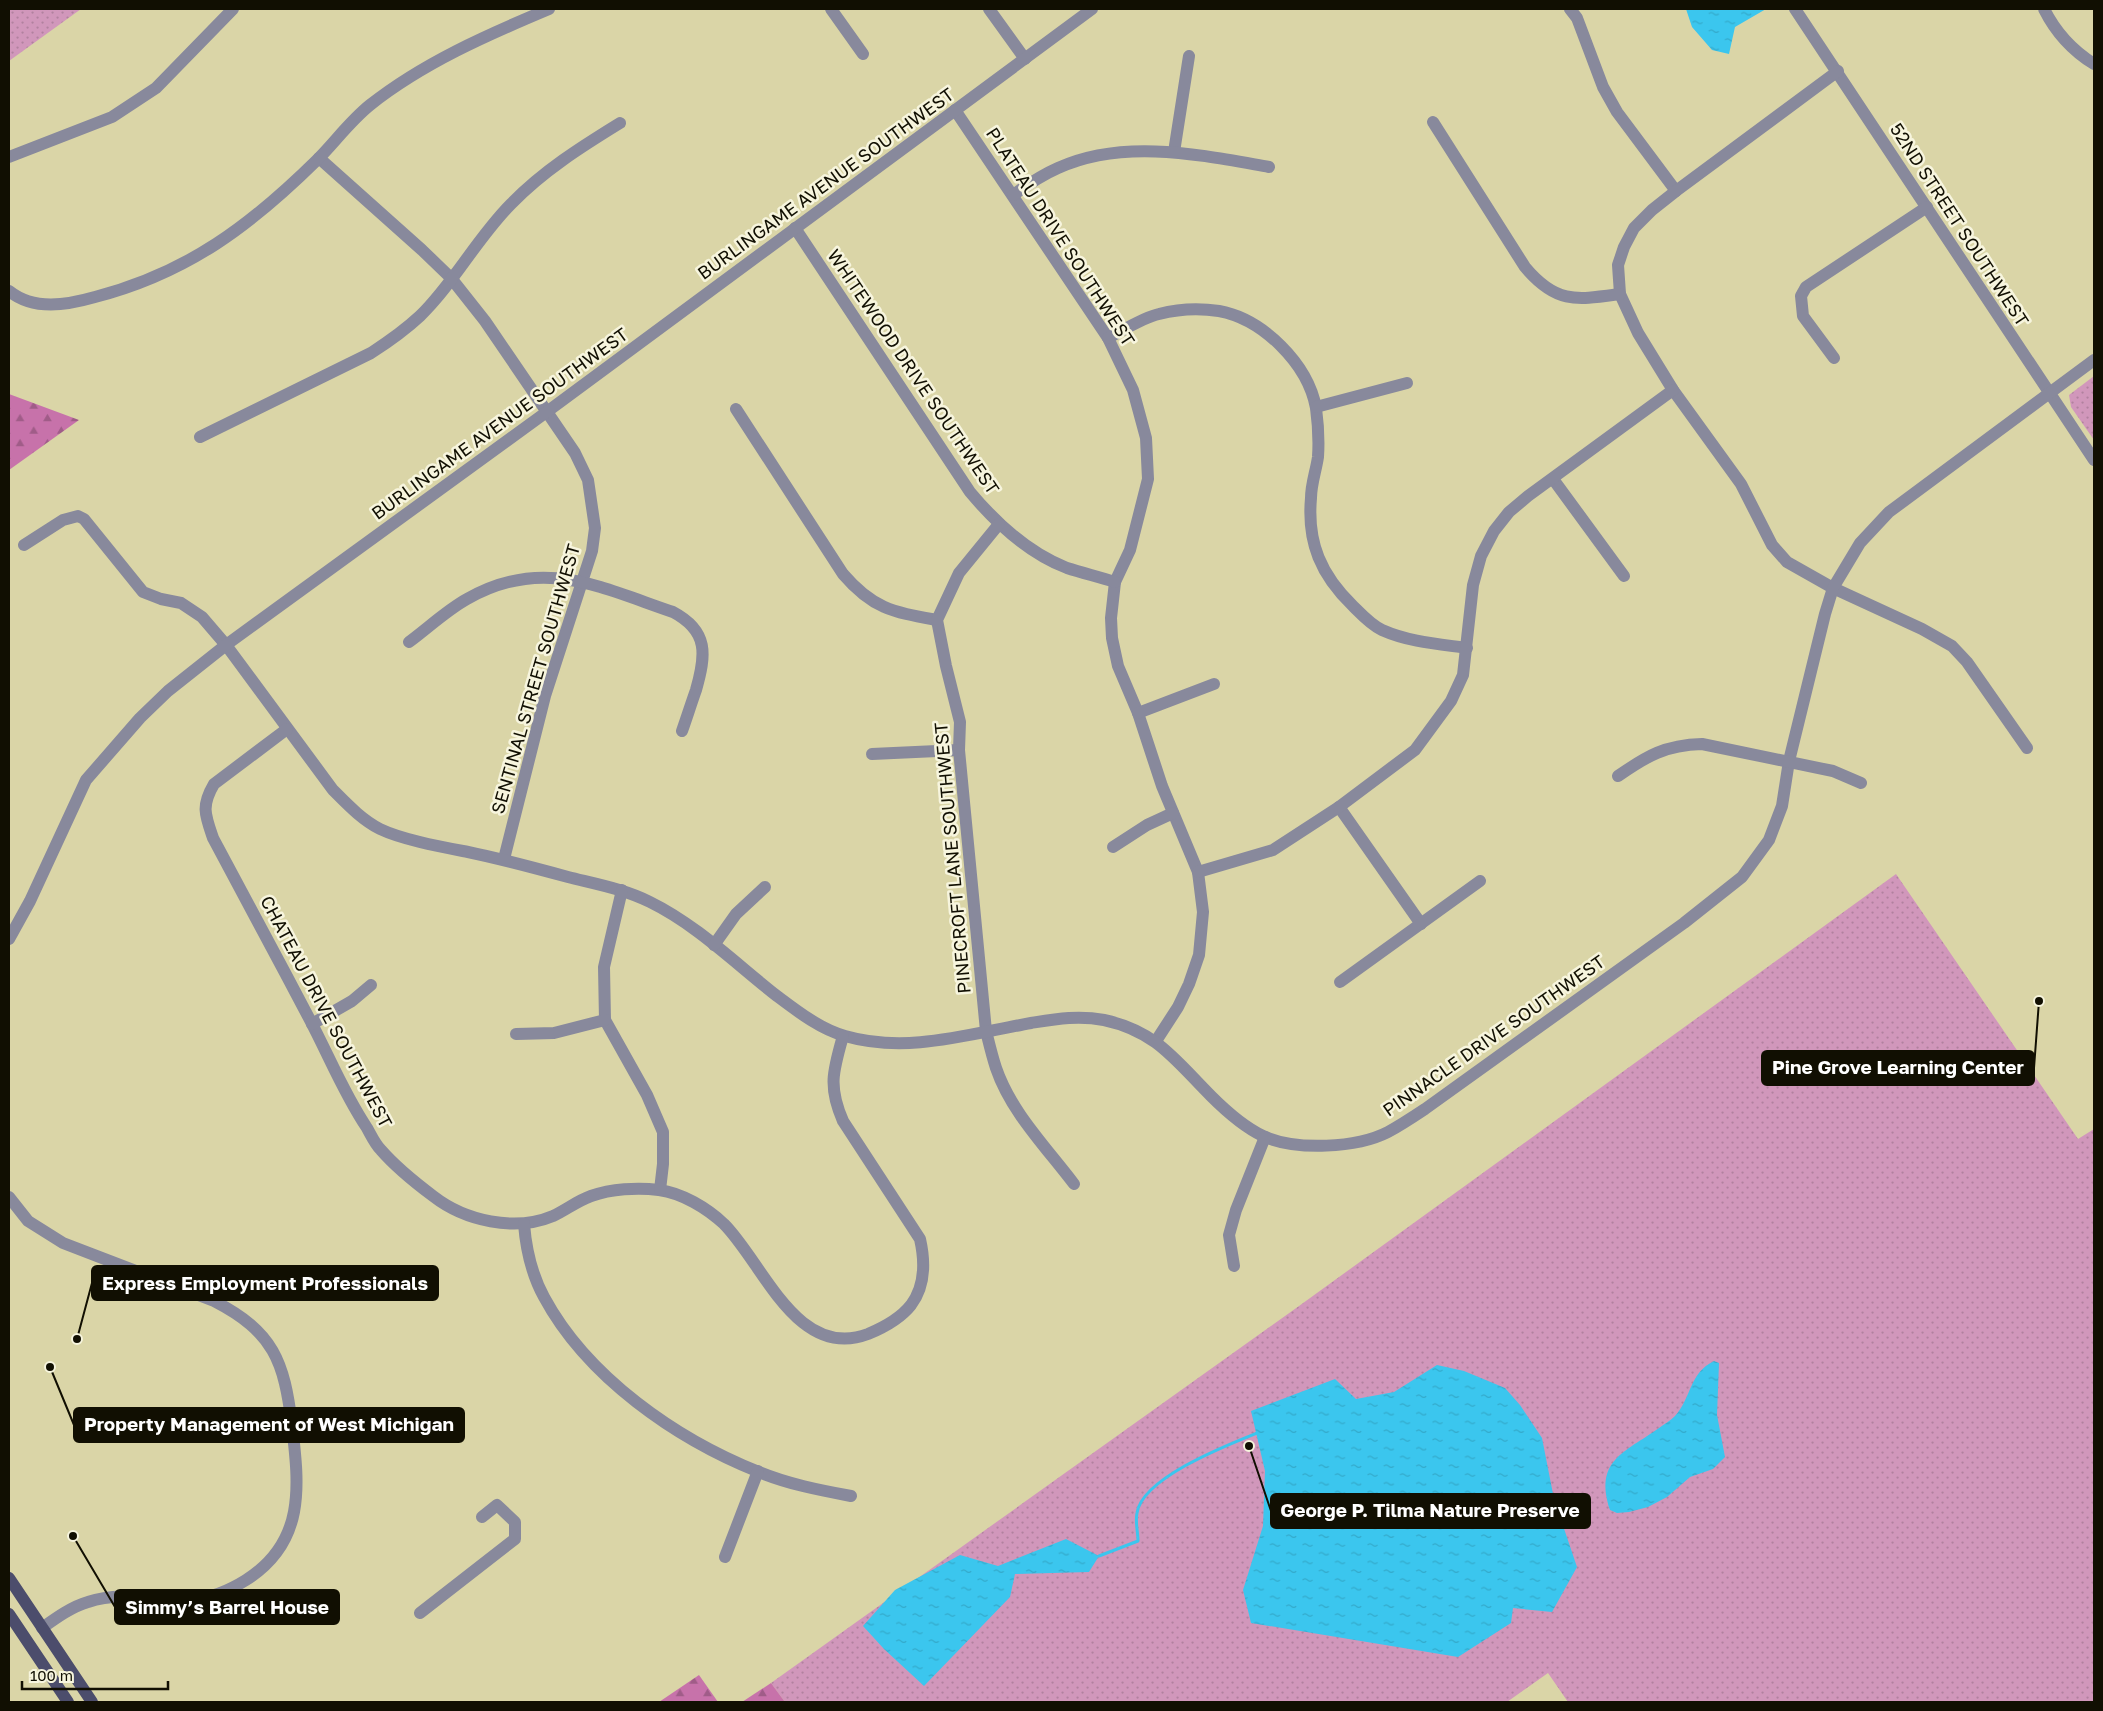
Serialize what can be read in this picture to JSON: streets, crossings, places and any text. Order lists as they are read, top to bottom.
{
  "streets": {
    "street": [
      "BURLINGAME AVENUE SOUTHWEST",
      "52ND STREET SOUTHWEST",
      "PLATEAU DRIVE SOUTHWEST",
      "WHITEWOOD DRIVE SOUTHWEST",
      "SENTINAL STREET SOUTHWEST",
      "PINECROFT LANE SOUTHWEST",
      "CHATEAU DRIVE SOUTHWEST",
      "PINNACLE DRIVE SOUTHWEST"
    ]
  },
  "crossings": [
    ["BURLINGAME AVENUE SOUTHWEST", "PLATEAU DRIVE SOUTHWEST"],
    ["BURLINGAME AVENUE SOUTHWEST", "WHITEWOOD DRIVE SOUTHWEST"],
    ["BURLINGAME AVENUE SOUTHWEST", "SENTINAL STREET SOUTHWEST"],
    ["BURLINGAME AVENUE SOUTHWEST", "PINNACLE DRIVE SOUTHWEST"],
    ["52ND STREET SOUTHWEST", "PINNACLE DRIVE SOUTHWEST"],
    ["PLATEAU DRIVE SOUTHWEST", "WHITEWOOD DRIVE SOUTHWEST"],
    ["PLATEAU DRIVE SOUTHWEST", "PINNACLE DRIVE SOUTHWEST"],
    ["SENTINAL STREET SOUTHWEST", "PINNACLE DRIVE SOUTHWEST"],
    ["PINECROFT LANE SOUTHWEST", "PINNACLE DRIVE SOUTHWEST"],
    ["CHATEAU DRIVE SOUTHWEST", "PINNACLE DRIVE SOUTHWEST"]
  ],
  "places": [
    "Pine Grove Learning Center",
    "Express Employment Professionals",
    "Property Management of West Michigan",
    "George P. Tilma Nature Preserve",
    "Simmy’s Barrel House"
  ],
  "scale_bar": "100 m"
}
